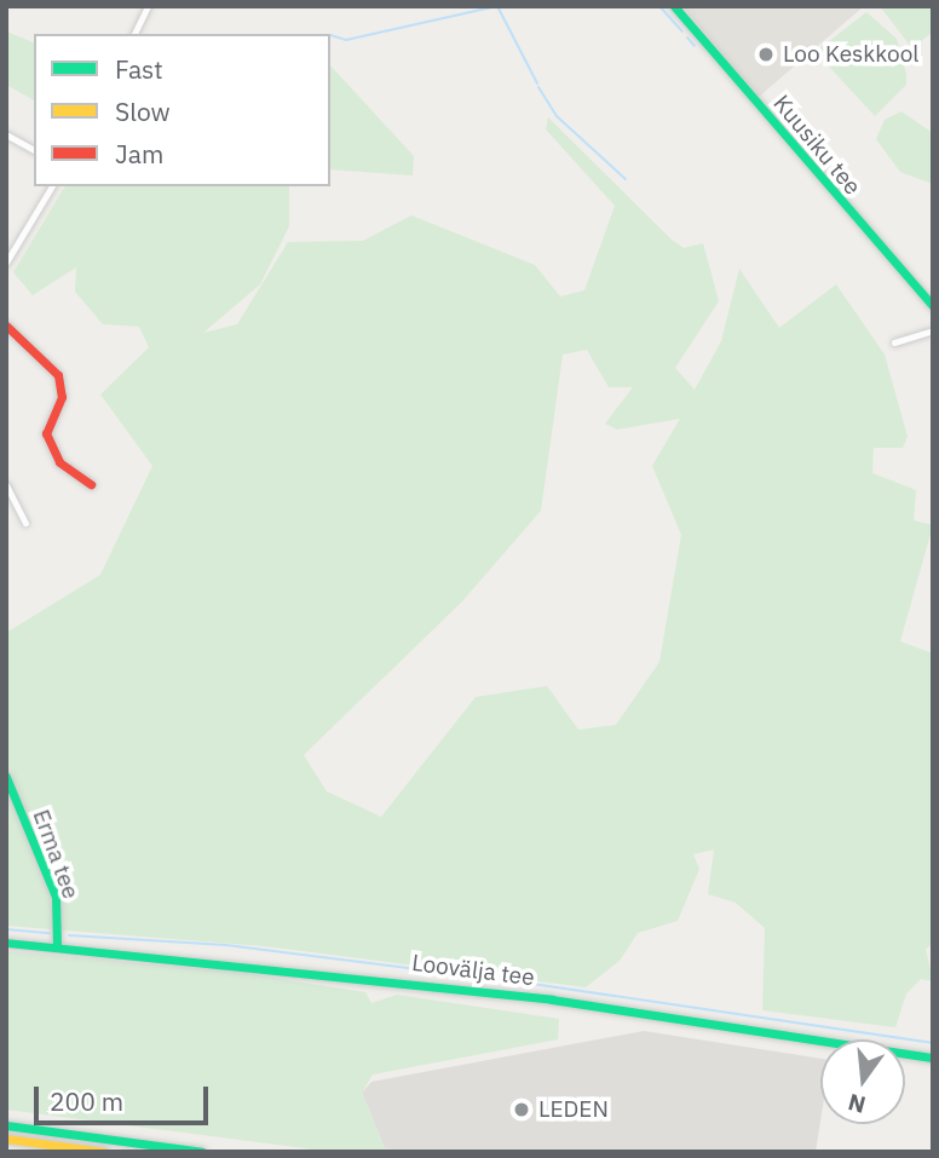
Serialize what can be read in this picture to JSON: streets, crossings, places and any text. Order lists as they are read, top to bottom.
{
  "streets": {
    "main road": ["Kuusiku tee", "Erma tee", "Loovälja tee"]
  },
  "crossings": [
    ["Erma tee", "Loovälja tee"]
  ],
  "places": ["Loo Keskkool", "LEDEN"],
  "legend": ["Fast", "Slow", "Jam"],
  "scale_bar": "200 m",
  "north": "bottom"
}
